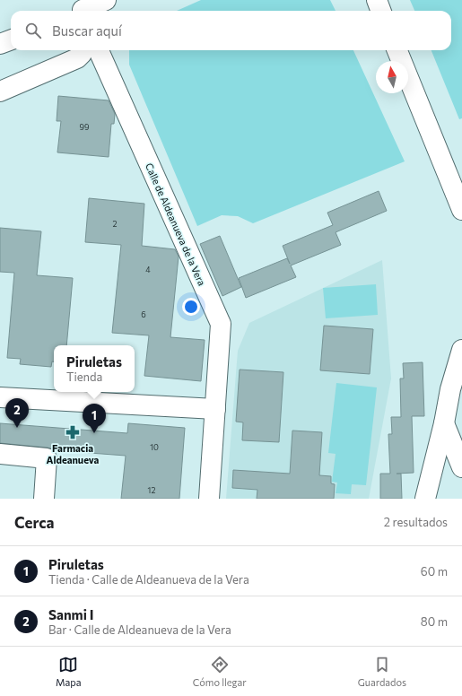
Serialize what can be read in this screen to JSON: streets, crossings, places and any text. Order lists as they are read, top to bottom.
{
  "streets": {
    "street": ["Calle de Aldeanueva de la Vera"]
  },
  "places": {
    "pharmacy": ["Farmacia Aldeanueva"]
  },
  "house_numbers": [
    "99",
    "2",
    "4",
    "6",
    "10",
    "12"
  ],
  "north": "top",
  "page": {
    "search": "Buscar aquí",
    "popup": ["Piruletas", "Tienda"],
    "pins": ["2", "1"],
    "heading": ["Cerca", "2 resultados"],
    "list": [
      {
        "mark": "1",
        "name": "Piruletas",
        "note": "Tienda · Calle de Aldeanueva de la Vera",
        "value": "60 m"
      },
      {
        "mark": "2",
        "name": "Sanmi I",
        "note": "Bar · Calle de Aldeanueva de la Vera",
        "value": "80 m"
      }
    ],
    "nav": ["Mapa", "Cómo llegar", "Guardados"]
  }
}
